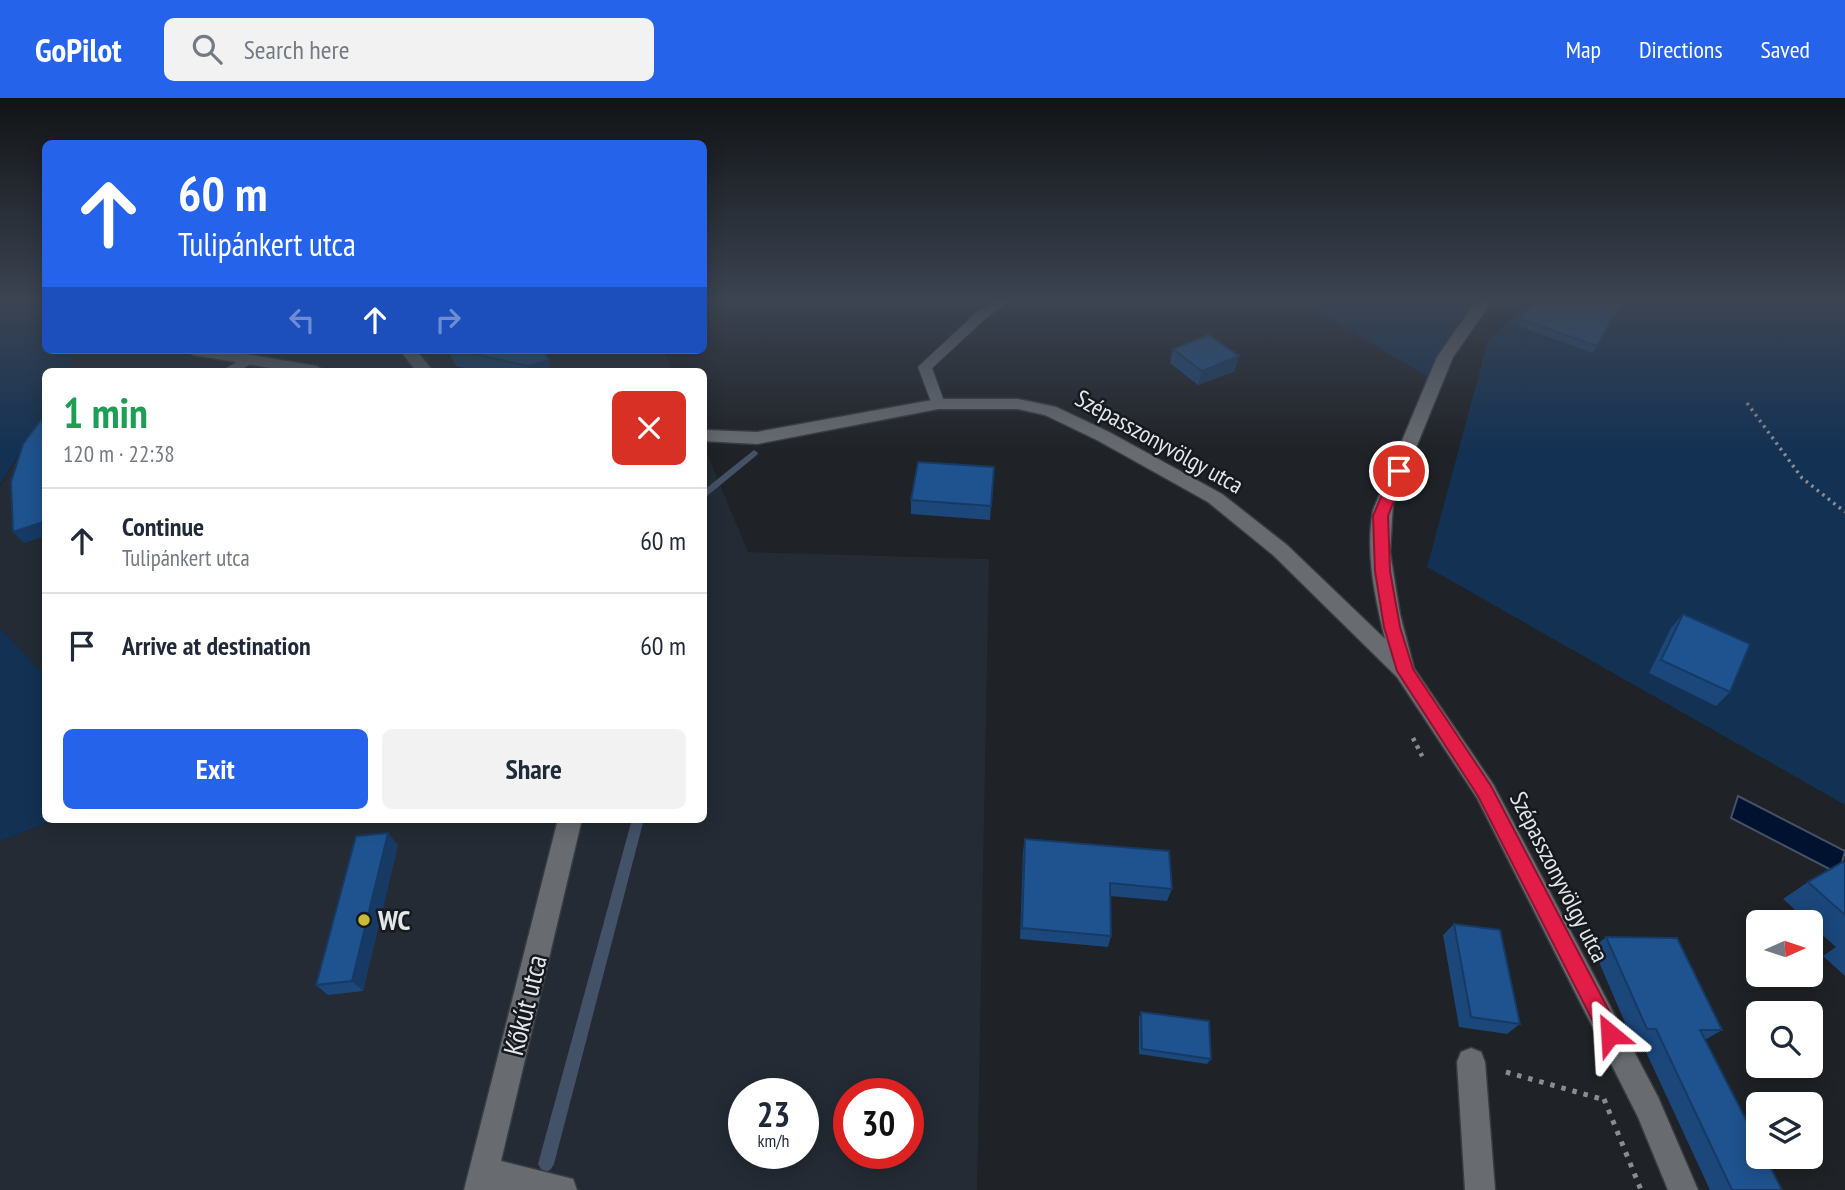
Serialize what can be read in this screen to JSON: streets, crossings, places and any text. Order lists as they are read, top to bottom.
{
  "streets": {
    "street": ["Szépasszonyvölgy utca", "Kőkút utca"]
  },
  "places": ["WC"],
  "north": "right",
  "page": {
    "header": "GoPilot",
    "search": "Search here",
    "nav": ["Map", "Directions", "Saved"],
    "turn": ["60 m", "Tulipánkert utca"],
    "heading": ["1 min", "120 m · 22:38"],
    "list": [
      {
        "name": "Continue",
        "note": "Tulipánkert utca",
        "value": "60 m"
      },
      {
        "name": "Arrive at destination",
        "value": "60 m"
      }
    ],
    "buttons": ["Exit", "Share"],
    "speed": "23 km/h",
    "limit": "30"
  }
}
